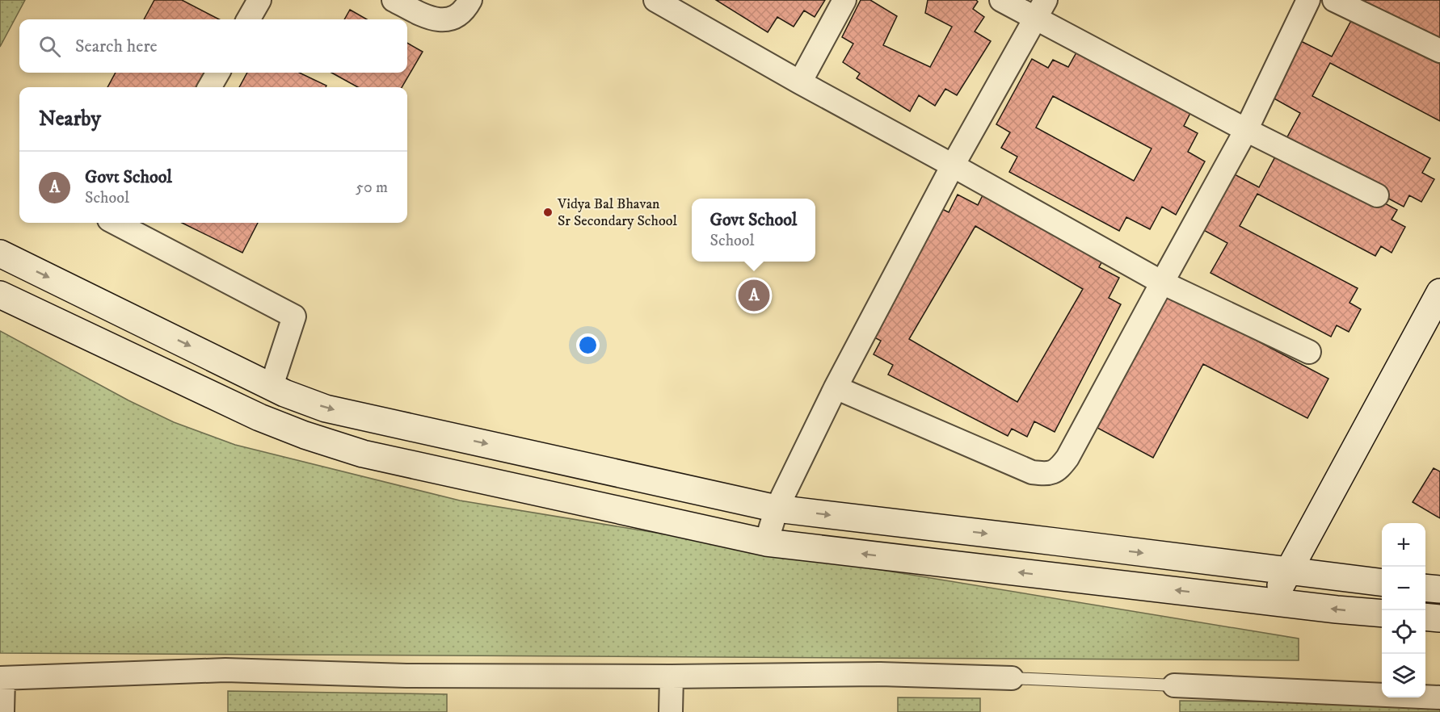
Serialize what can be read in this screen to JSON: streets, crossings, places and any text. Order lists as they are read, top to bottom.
{
  "places": ["Vidya Bal Bhavan Sr Secondary School"],
  "page": {
    "search": "Search here",
    "heading": "Nearby",
    "list": [
      {
        "mark": "A",
        "name": "Govt School",
        "note": "School",
        "value": "50 m"
      }
    ],
    "popup": ["Govt School", "School"],
    "pins": "A",
    "map_buttons": ["+", "−"]
  }
}
